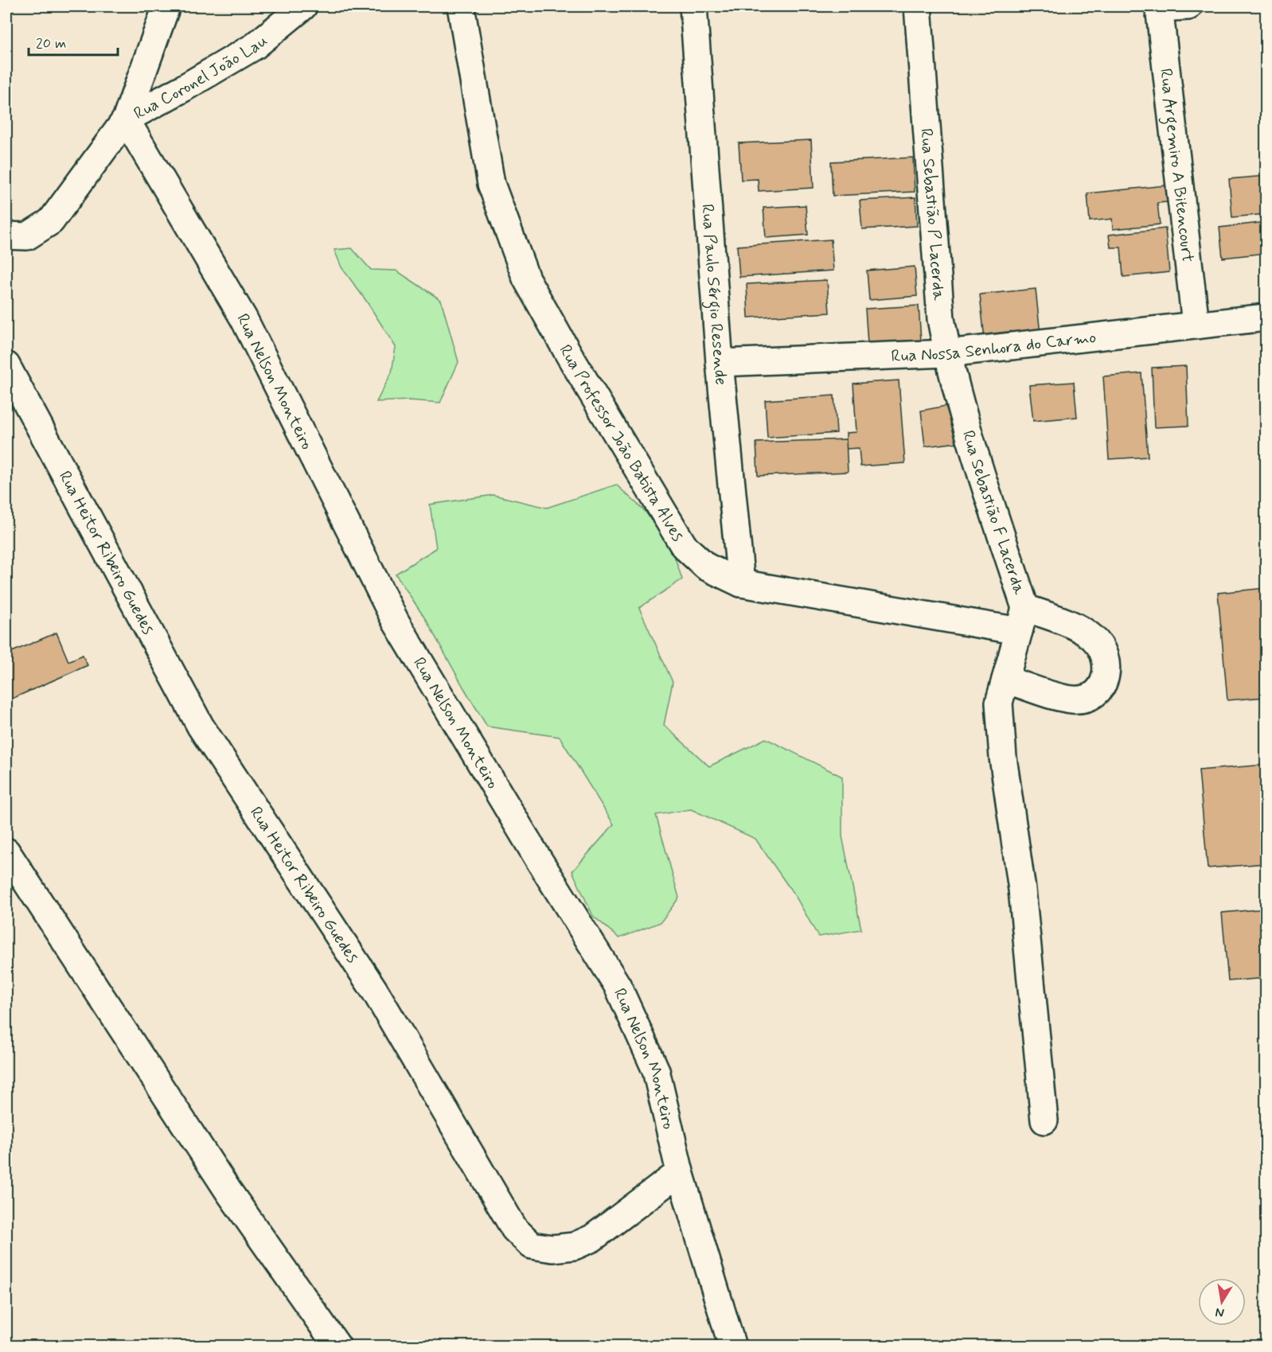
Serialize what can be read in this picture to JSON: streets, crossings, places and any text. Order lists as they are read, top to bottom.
{
  "streets": {
    "street": [
      "Rua Coronel João Lau",
      "Rua Argemiro A Bitencourt",
      "Rua Sebastião P Lacerda",
      "Rua Paulo Sérgio Resende",
      "Rua Nossa Senhora do Carmo",
      "Rua Nelson Monteiro",
      "Rua Professor João Batista Alves",
      "Rua Sebastião F Lacerda",
      "Rua Heitor Ribeiro Guedes"
    ]
  },
  "crossings": [
    ["Rua Coronel João Lau", "Rua Nelson Monteiro"],
    ["Rua Argemiro A Bitencourt", "Rua Nossa Senhora do Carmo"],
    ["Rua Sebastião P Lacerda", "Rua Nossa Senhora do Carmo"],
    ["Rua Sebastião P Lacerda", "Rua Sebastião F Lacerda"],
    ["Rua Paulo Sérgio Resende", "Rua Nossa Senhora do Carmo"],
    ["Rua Paulo Sérgio Resende", "Rua Professor João Batista Alves"],
    ["Rua Nelson Monteiro", "Rua Heitor Ribeiro Guedes"],
    ["Rua Professor João Batista Alves", "Rua Sebastião F Lacerda"]
  ],
  "scale_bar": "20 m",
  "north": "bottom"
}
